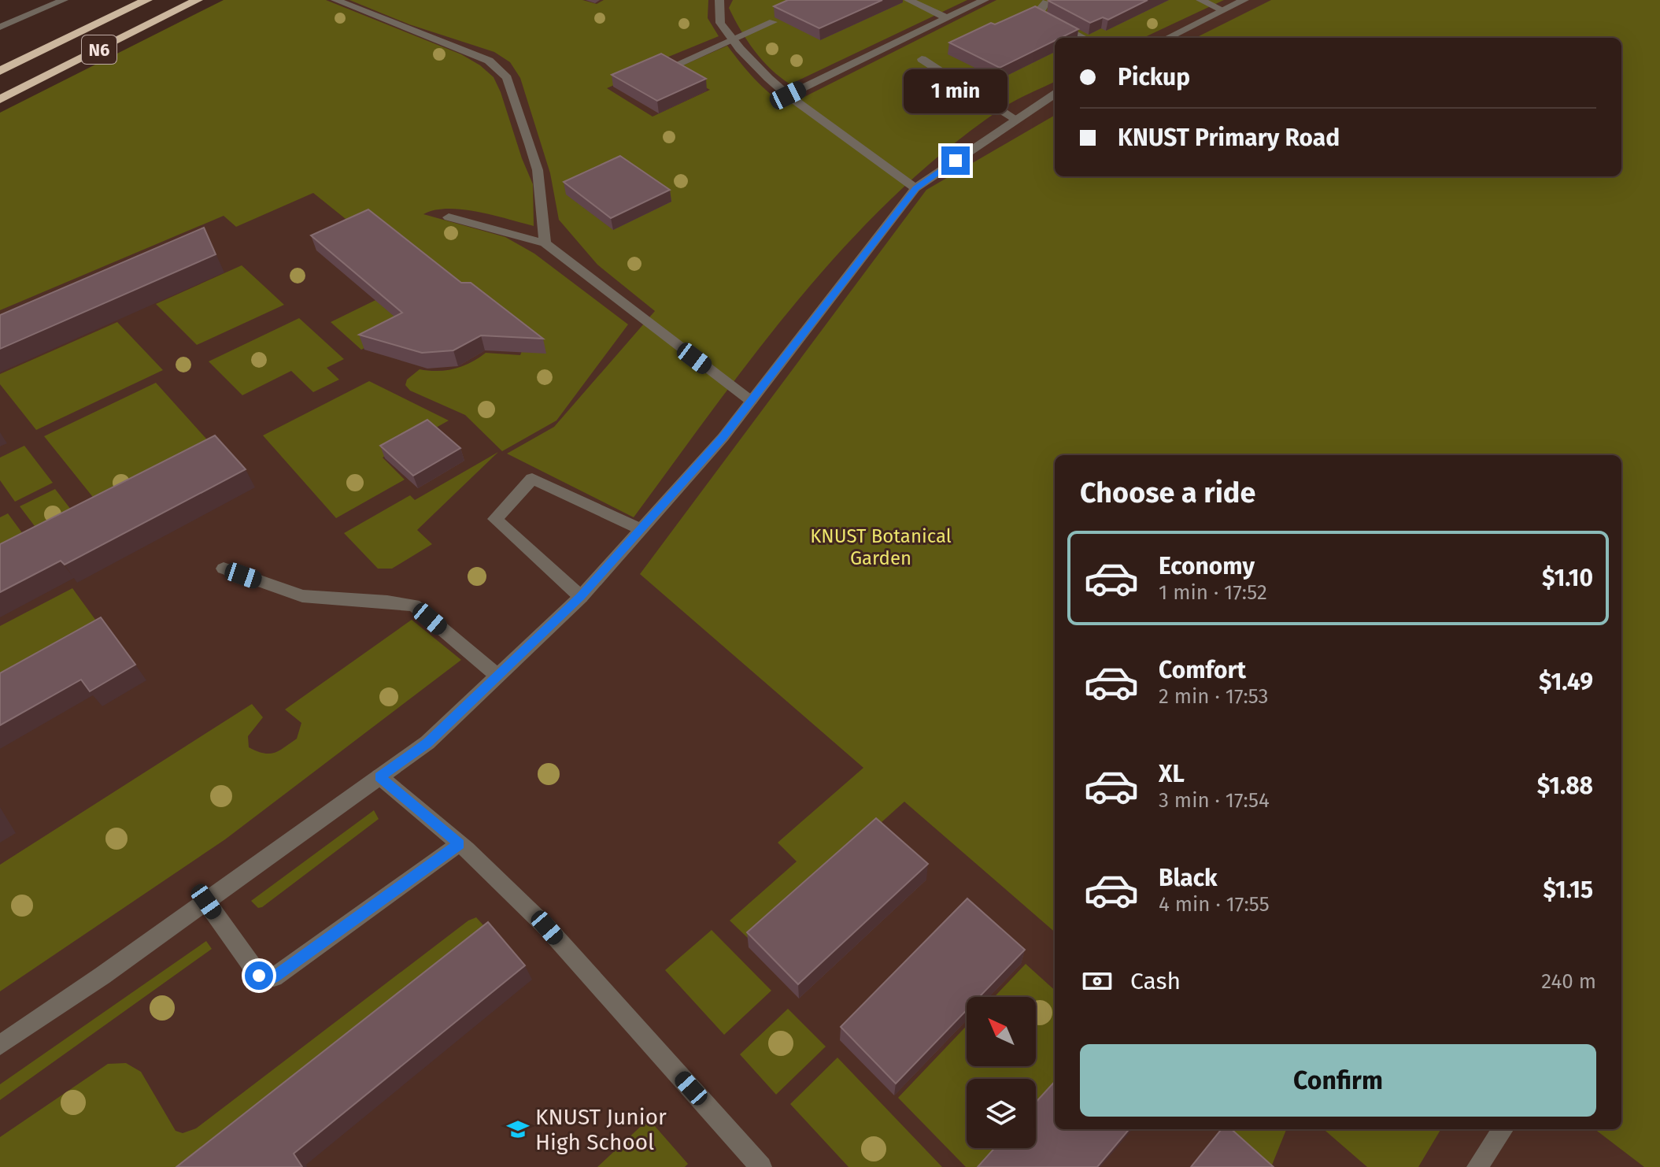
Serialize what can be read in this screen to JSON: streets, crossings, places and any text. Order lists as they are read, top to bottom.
{
  "streets": {
    "highway": ["N6"]
  },
  "parks": ["KNUST Botanical Garden"],
  "places": {
    "school or university": ["KNUST Junior High School"]
  },
  "north": "top left",
  "page": {
    "banner": ["Pickup", "KNUST Primary Road"],
    "bubble": "1 min",
    "heading": "Choose a ride",
    "list": [
      {
        "name": "Economy",
        "note": "1 min · 17:52",
        "value": "$1.10"
      },
      {
        "name": "Comfort",
        "note": "2 min · 17:53",
        "value": "$1.49"
      },
      {
        "name": "XL",
        "note": "3 min · 17:54",
        "value": "$1.88"
      },
      {
        "name": "Black",
        "note": "4 min · 17:55",
        "value": "$1.15"
      }
    ],
    "pay": ["Cash", "240 m"],
    "buttons": "Confirm"
  }
}
